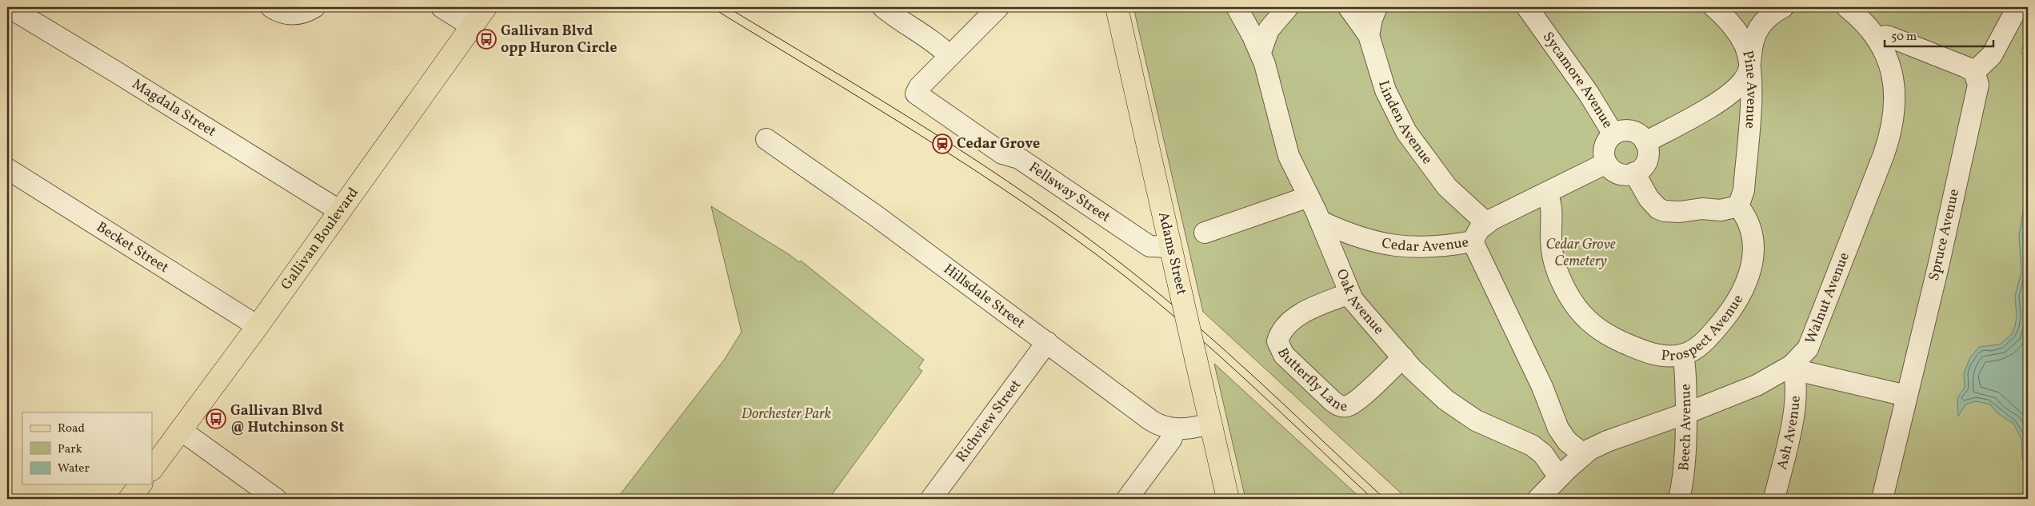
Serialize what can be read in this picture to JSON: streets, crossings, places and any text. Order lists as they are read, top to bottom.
{
  "streets": {
    "main road": ["Gallivan Boulevard", "Adams Street"],
    "street": [
      "Sycamore Avenue",
      "Pine Avenue",
      "Magdala Street",
      "Linden Avenue",
      "Fellsway Street",
      "Spruce Avenue",
      "Cedar Avenue",
      "Becket Street",
      "Hillsdale Street",
      "Walnut Avenue",
      "Oak Avenue",
      "Prospect Avenue",
      "Butterfly Lane",
      "Richview Street",
      "Beech Avenue",
      "Ash Avenue"
    ]
  },
  "crossings": [
    ["Sycamore Avenue", "Cedar Avenue"],
    ["Pine Avenue", "Prospect Avenue"],
    ["Magdala Street", "Gallivan Boulevard"],
    ["Linden Avenue", "Cedar Avenue"],
    ["Fellsway Street", "Adams Street"],
    ["Gallivan Boulevard", "Becket Street"],
    ["Cedar Avenue", "Oak Avenue"],
    ["Cedar Avenue", "Prospect Avenue"],
    ["Adams Street", "Hillsdale Street"],
    ["Hillsdale Street", "Richview Street"],
    ["Walnut Avenue", "Oak Avenue"],
    ["Walnut Avenue", "Beech Avenue"],
    ["Walnut Avenue", "Ash Avenue"],
    ["Oak Avenue", "Butterfly Lane"],
    ["Prospect Avenue", "Beech Avenue"]
  ],
  "parks": ["Cedar Grove Cemetery", "Dorchester Park"],
  "places": {
    "bus stop": ["Gallivan Blvd opp Huron Circle", "Gallivan Blvd @ Hutchinson St"],
    "station": ["Cedar Grove"]
  },
  "legend": ["Road", "Park", "Water"],
  "scale_bar": "50 m"
}
